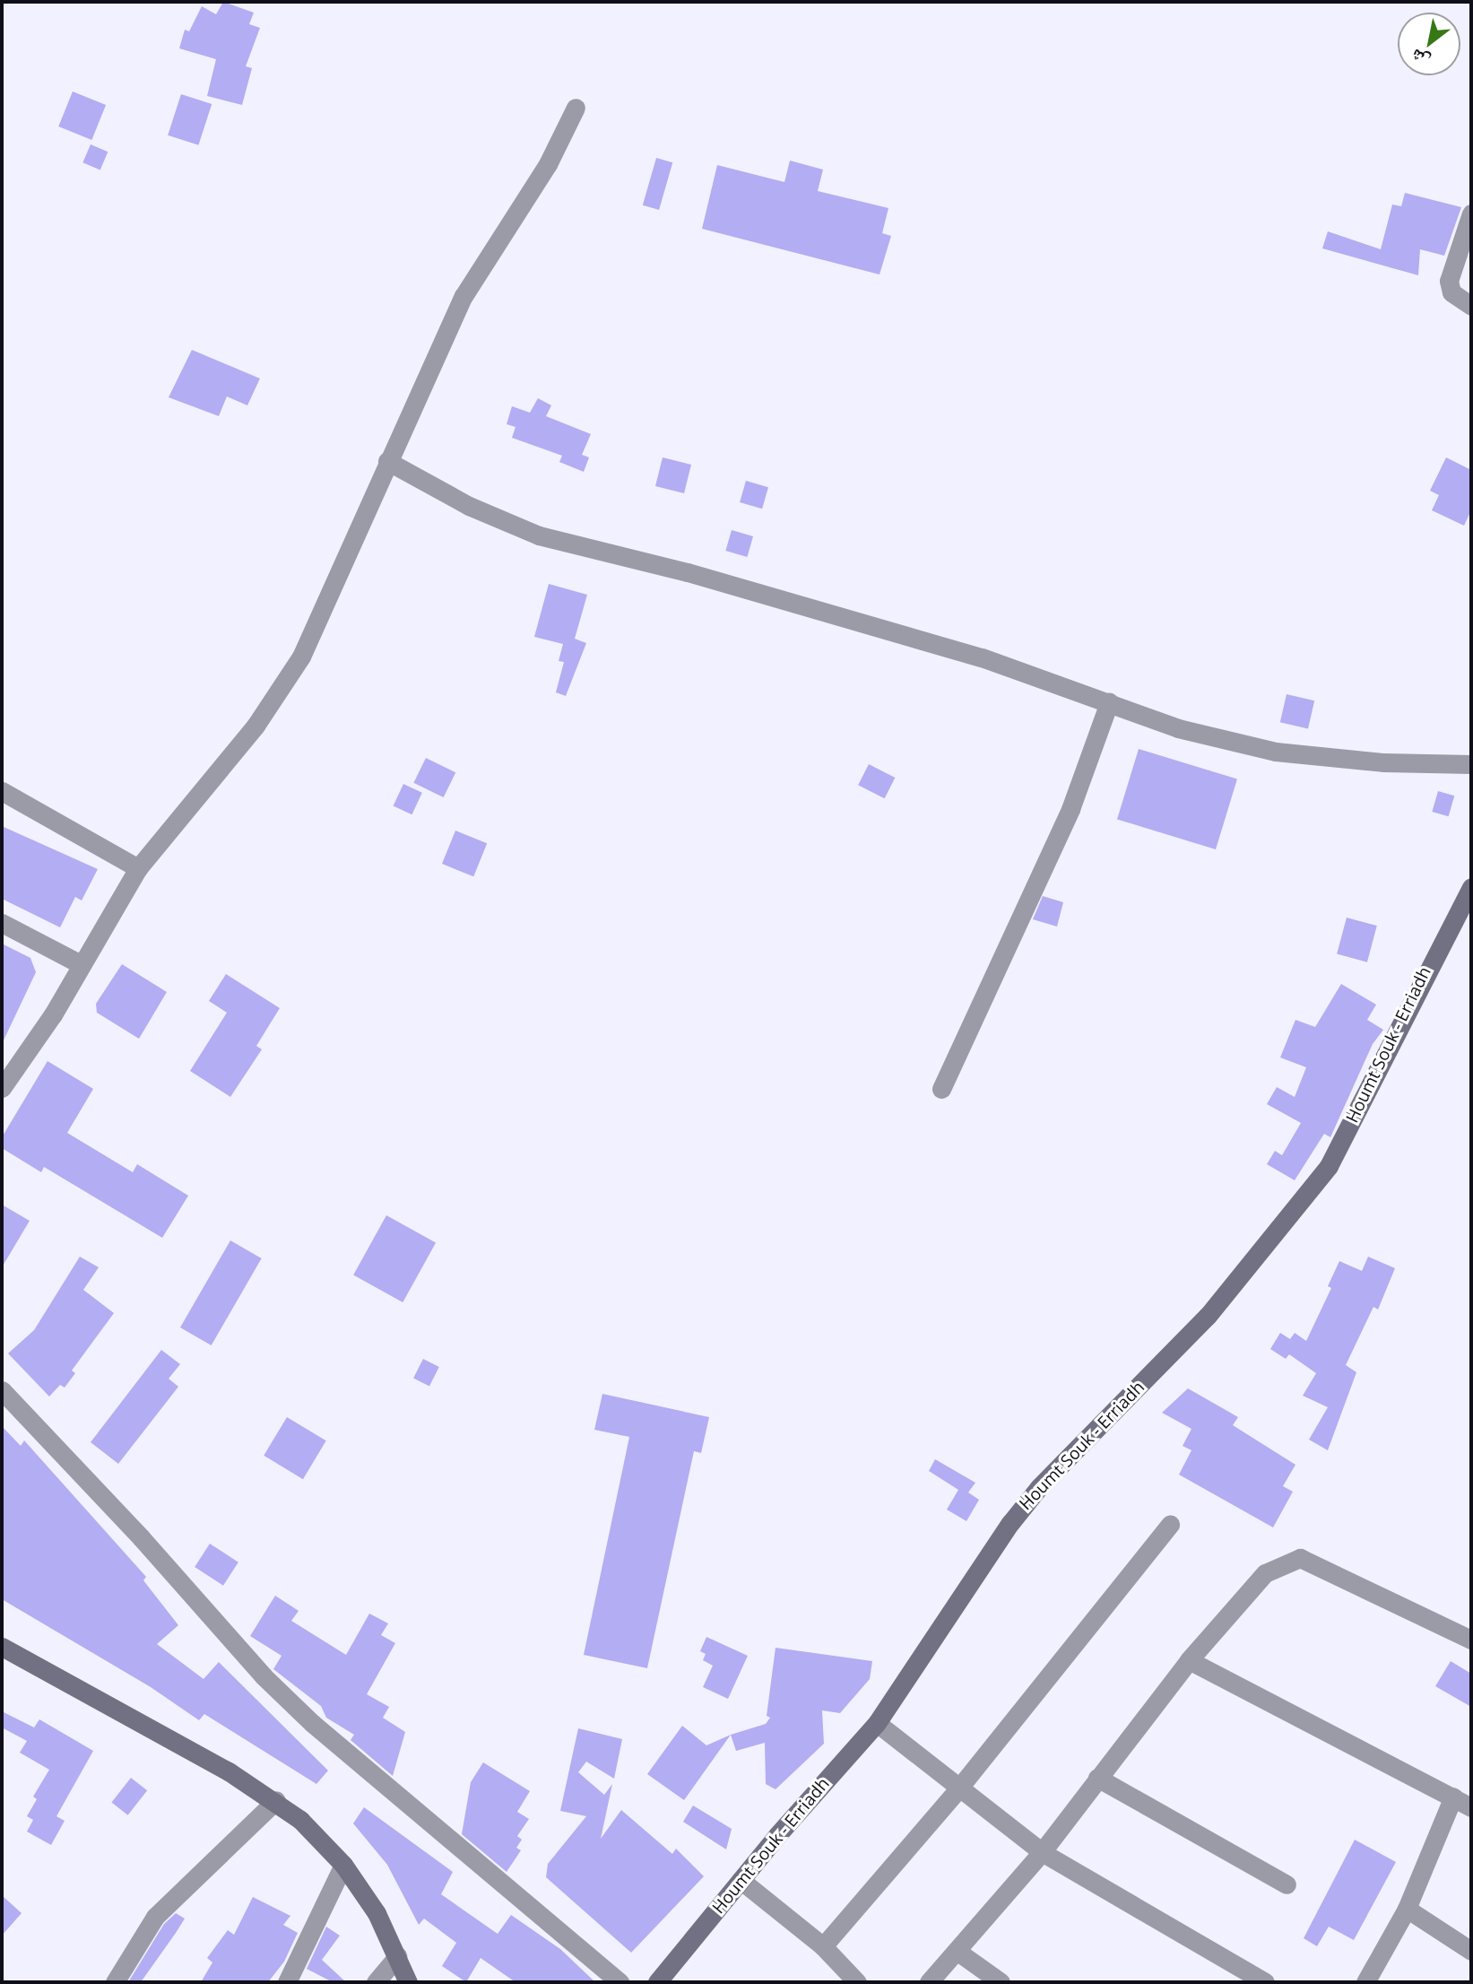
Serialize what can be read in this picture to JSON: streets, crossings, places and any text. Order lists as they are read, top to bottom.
{
  "streets": {
    "street": ["Houmt Souk - Erriadh"]
  },
  "north": "bottom left"
}
